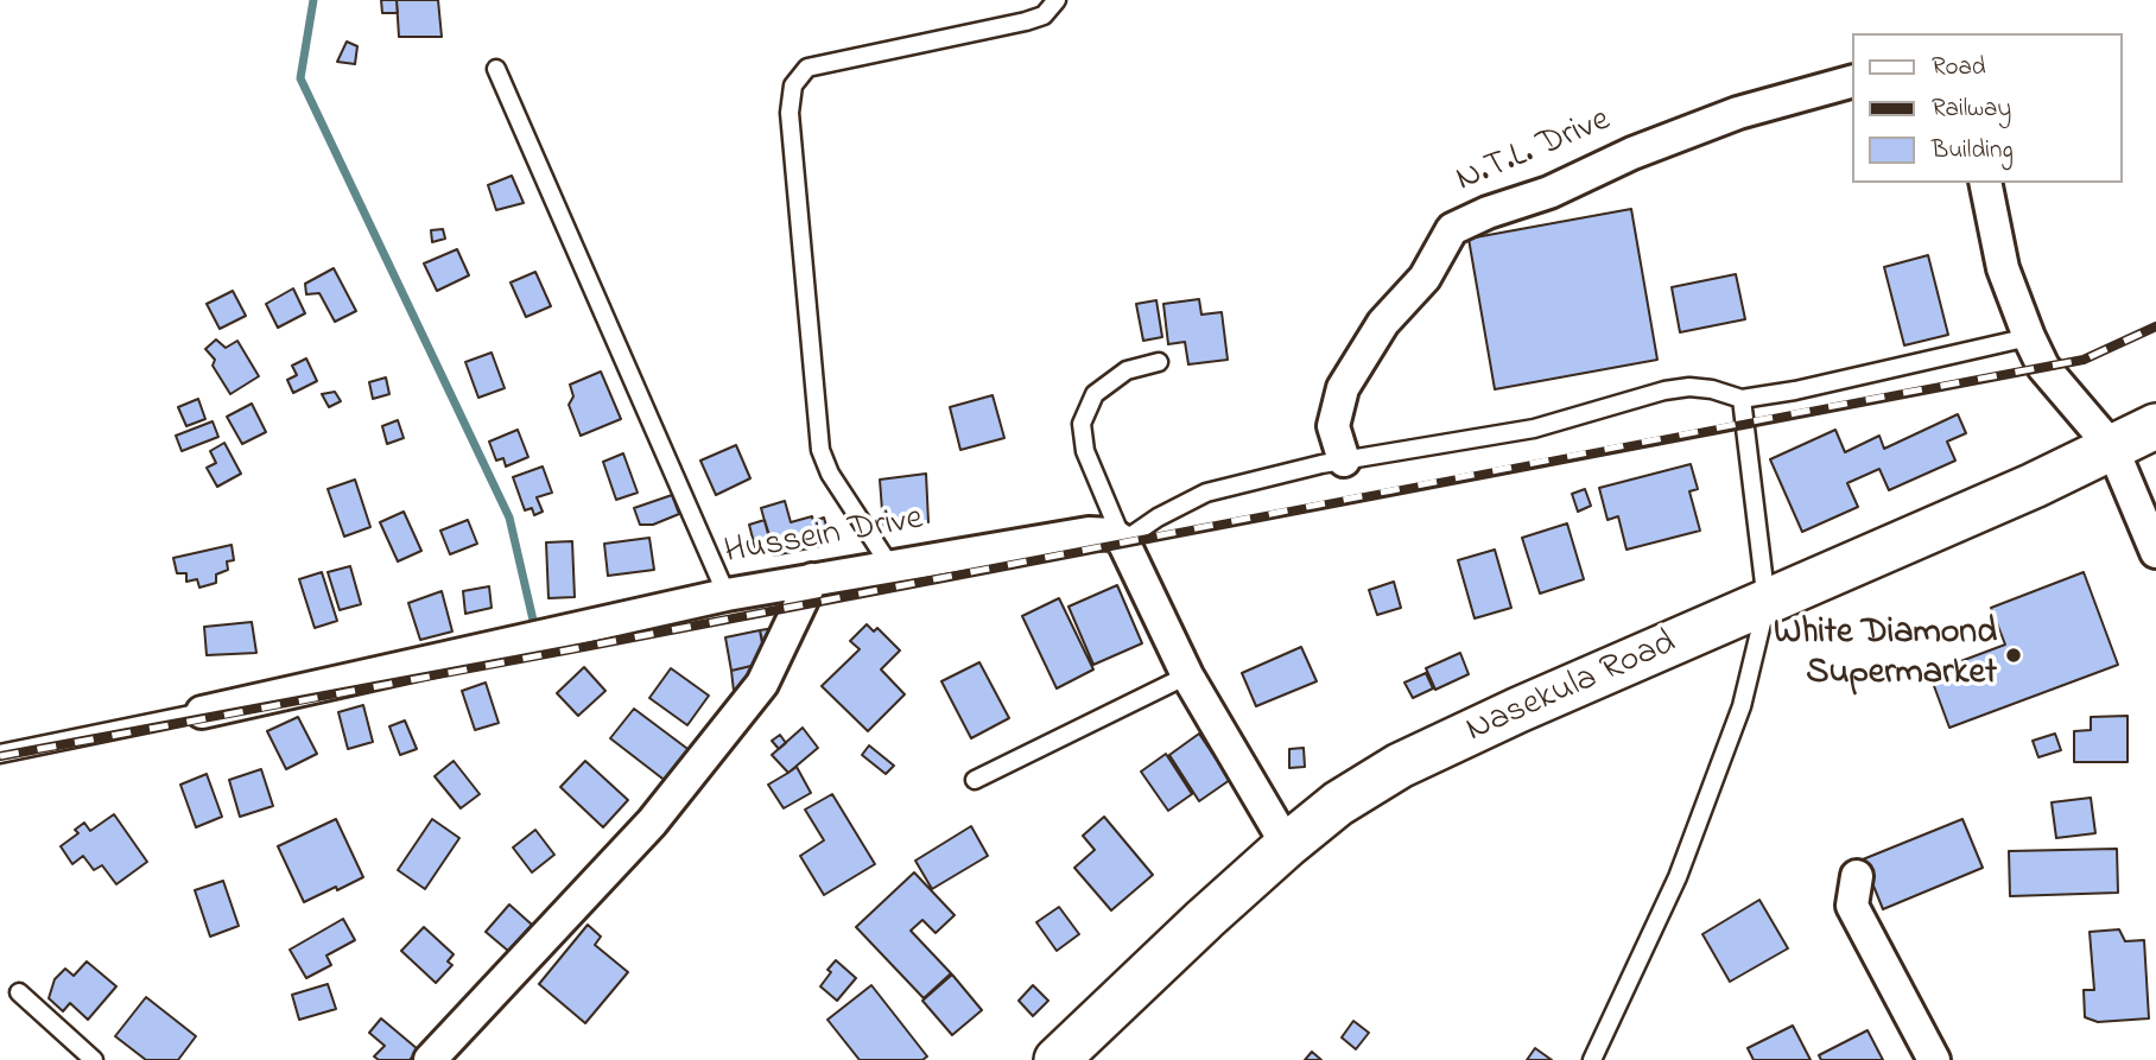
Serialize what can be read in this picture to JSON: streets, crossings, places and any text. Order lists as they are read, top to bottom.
{
  "streets": {
    "main road": ["Nasekula Road"],
    "street": ["N.T.L. Drive", "Hussein Drive"]
  },
  "places": ["White Diamond Supermarket"],
  "legend": ["Road", "Railway", "Building"]
}
